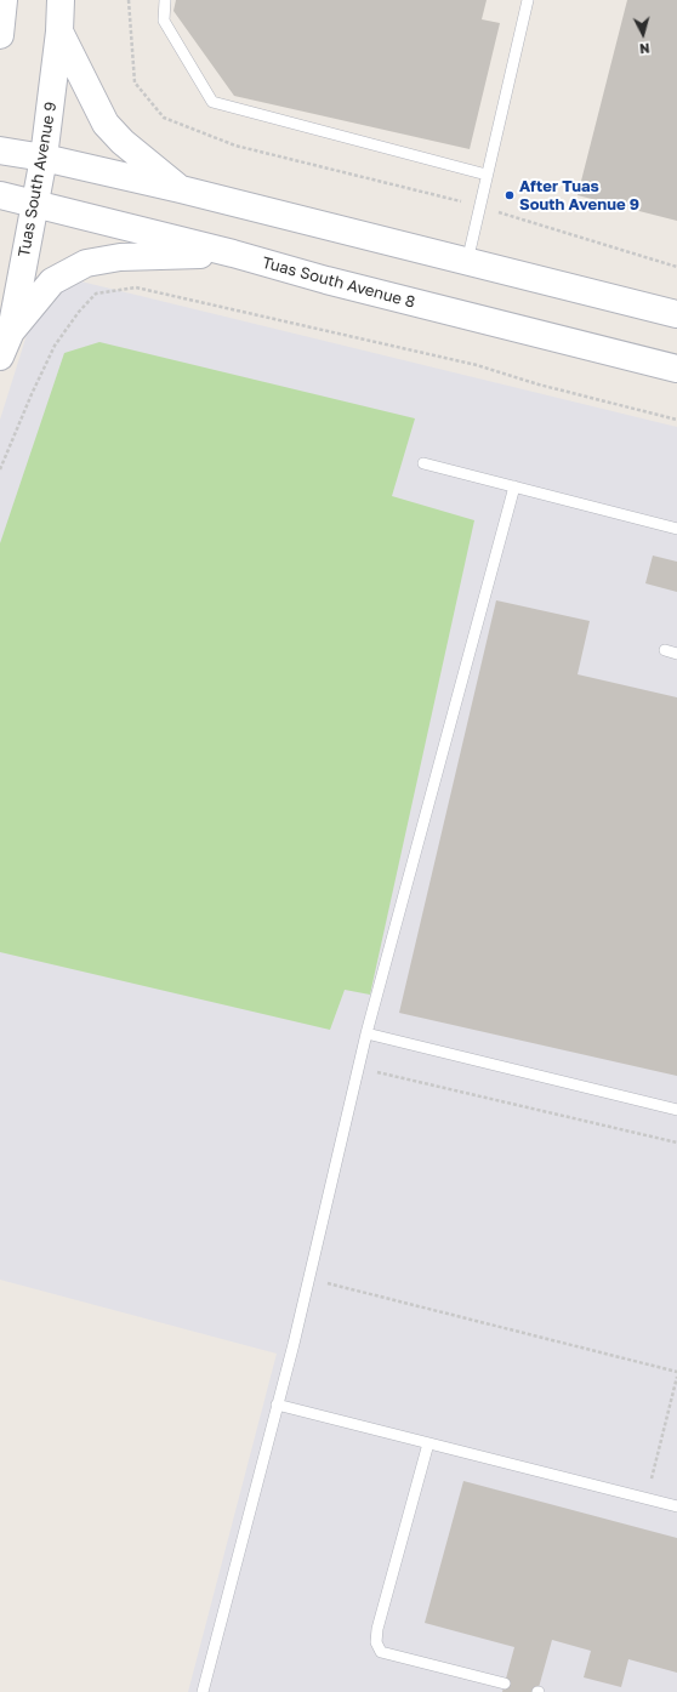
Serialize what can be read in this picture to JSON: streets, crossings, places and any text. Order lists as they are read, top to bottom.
{
  "streets": {
    "street": ["Tuas South Avenue 9", "Tuas South Avenue 8"]
  },
  "crossings": [
    ["Tuas South Avenue 9", "Tuas South Avenue 8"]
  ],
  "places": ["After Tuas South Avenue 9"],
  "north": "bottom"
}
